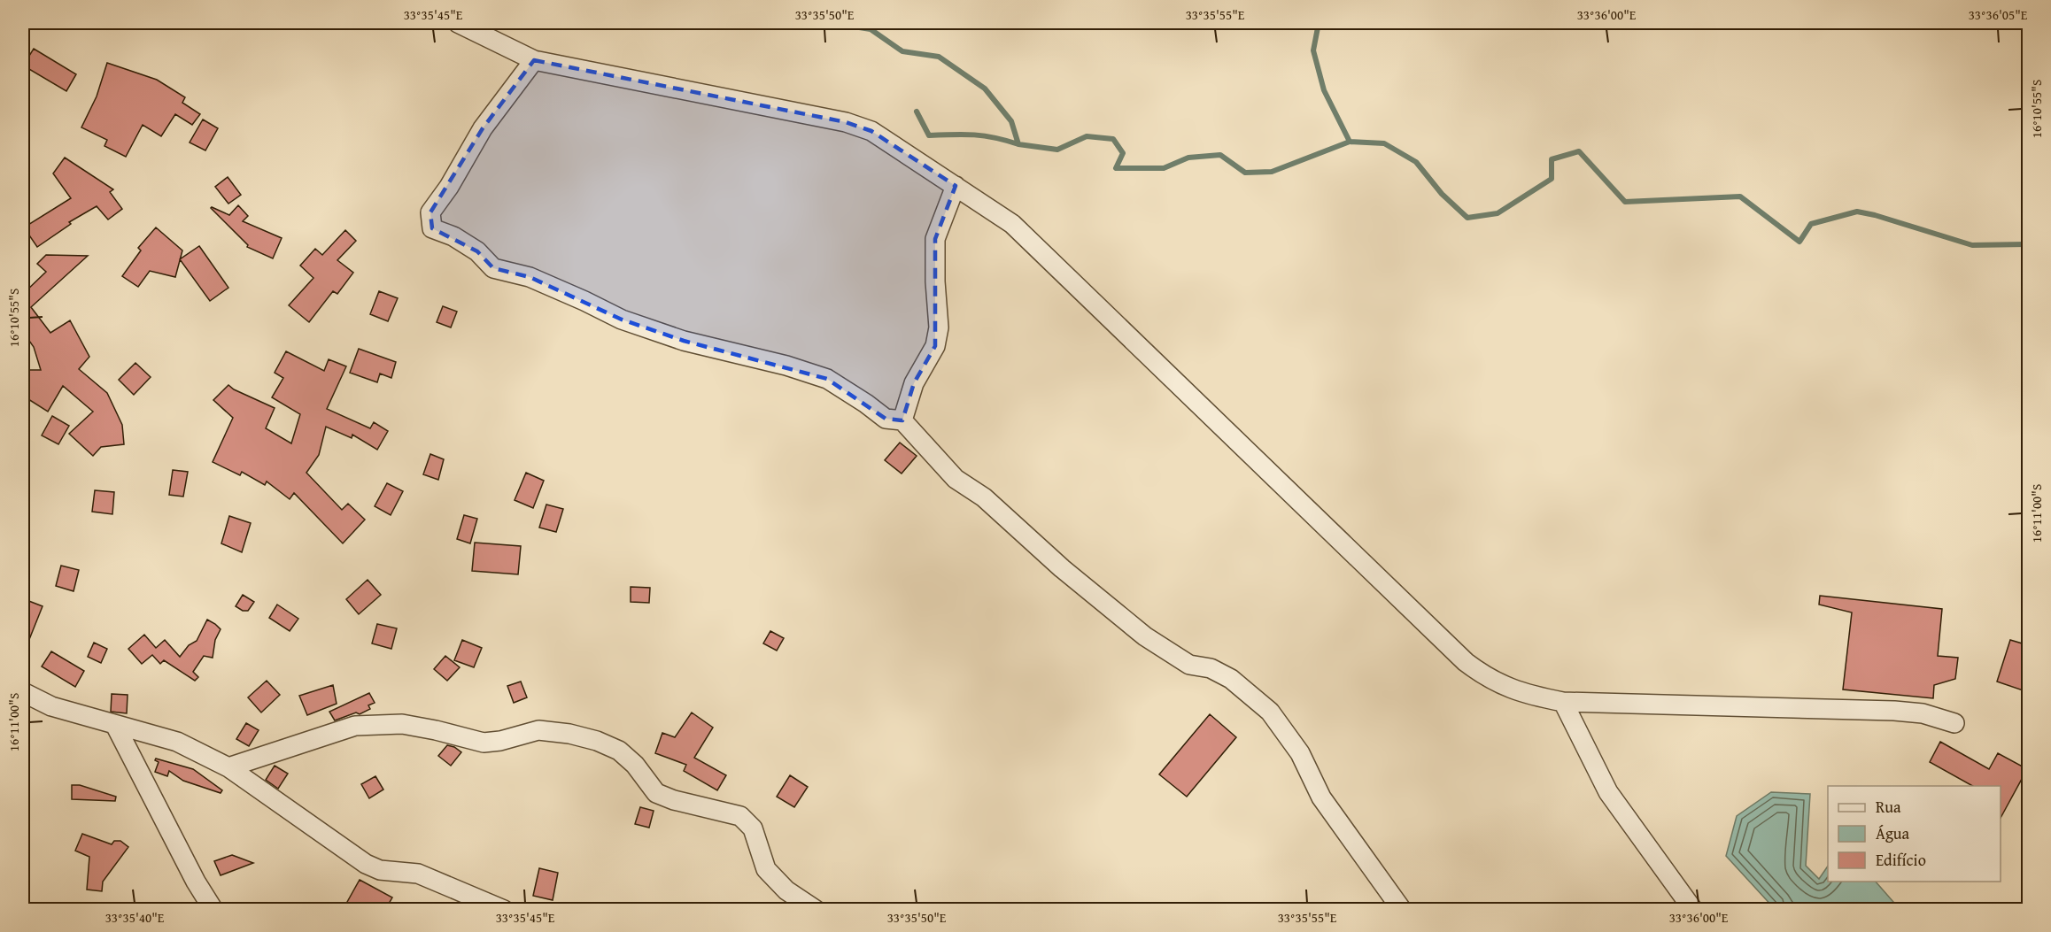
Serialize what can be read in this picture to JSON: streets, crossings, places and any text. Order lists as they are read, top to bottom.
{
  "legend": ["Rua", "Água", "Edifício"],
  "coordinates": [
    "33°35'45\"E",
    "33°35'50\"E",
    "33°35'55\"E",
    "33°36'00\"E",
    "33°36'05\"E",
    "16°10'55\"S",
    "16°11'00\"S",
    "33°35'40\"E"
  ]
}
